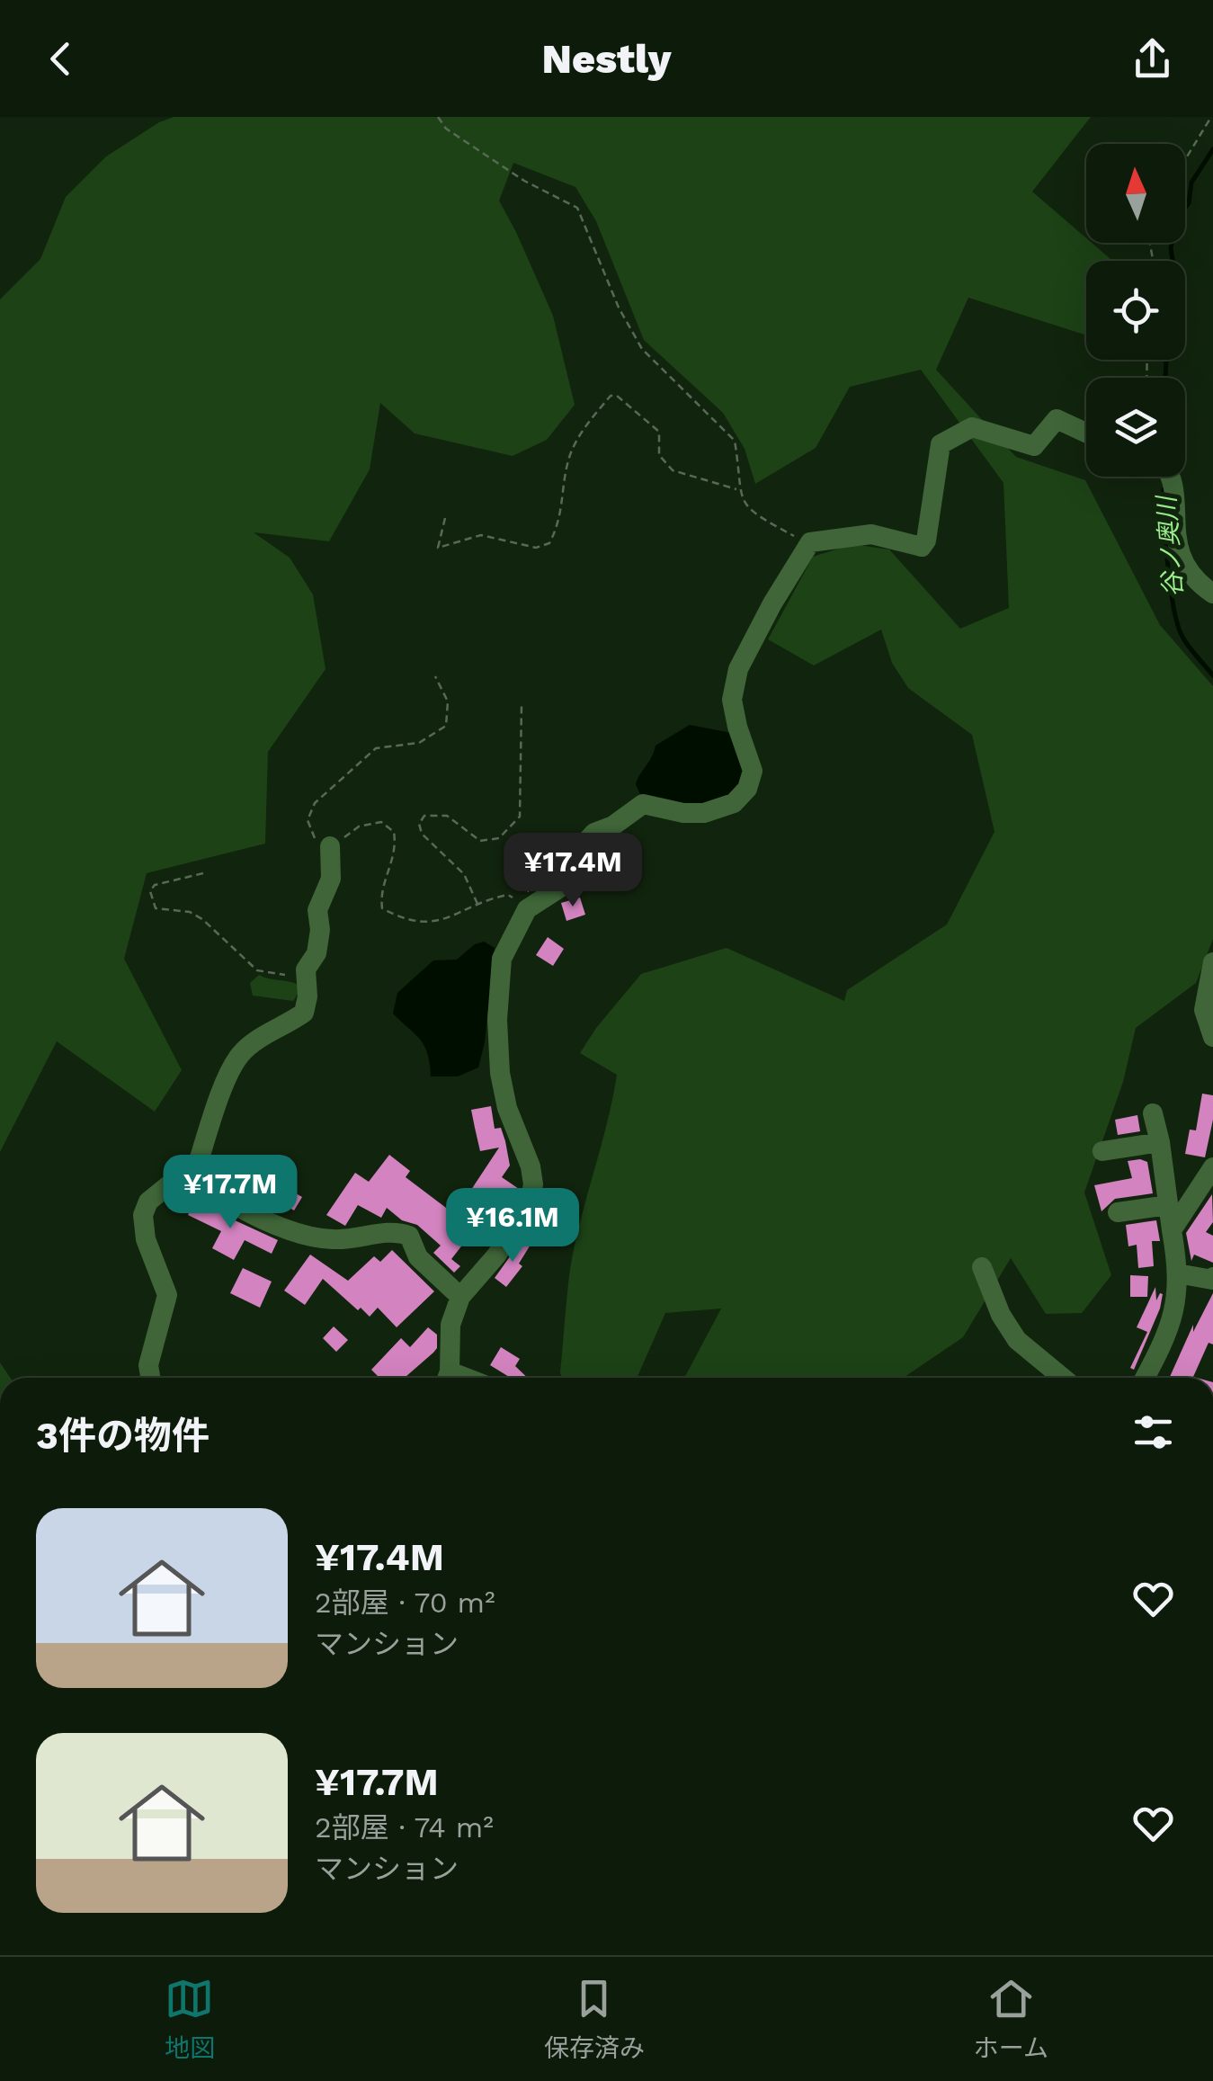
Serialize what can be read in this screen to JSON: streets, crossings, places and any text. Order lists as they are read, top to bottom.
{
  "water": ["谷ノ奥川"],
  "north": "top",
  "page": {
    "header": "Nestly",
    "price": ["¥17.4M", "¥17.7M", "¥16.1M"],
    "heading": "3件の物件",
    "list": [
      {
        "name": "¥17.4M",
        "note": "2部屋 · 70 m² · マンション"
      },
      {
        "name": "¥17.7M",
        "note": "2部屋 · 74 m² · マンション"
      }
    ],
    "tabs": ["地図", "保存済み", "ホーム"]
  }
}
